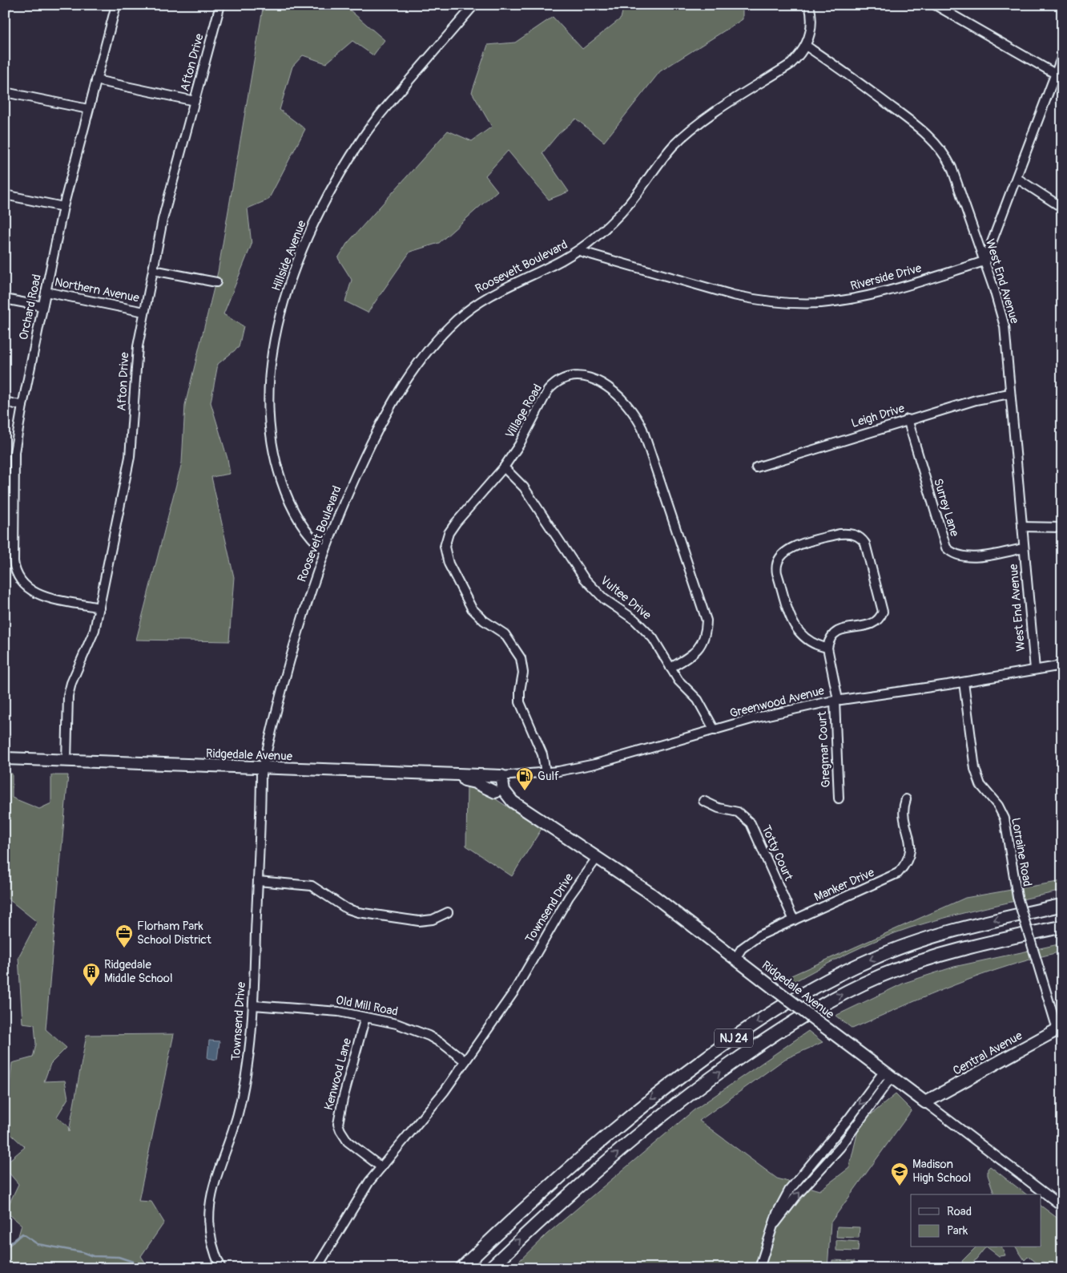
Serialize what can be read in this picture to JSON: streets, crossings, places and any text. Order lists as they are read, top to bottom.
{
  "streets": {
    "highway": ["NJ 24"],
    "main road": ["Ridgedale Avenue", "Central Avenue"],
    "street": [
      "Afton Drive",
      "Hillside Avenue",
      "Roosevelt Boulevard",
      "Riverside Drive",
      "West End Avenue",
      "Northern Avenue",
      "Orchard Road",
      "Village Road",
      "Leigh Drive",
      "Surrey Lane",
      "Vultee Drive",
      "Greenwood Avenue",
      "Gregmar Court",
      "Lorraine Road",
      "Totty Court",
      "Manker Drive",
      "Townsend Drive",
      "Old Mill Road",
      "Kenwood Lane"
    ]
  },
  "crossings": [
    ["Afton Drive", "Northern Avenue"],
    ["Afton Drive", "Orchard Road"],
    ["Afton Drive", "Ridgedale Avenue"],
    ["Hillside Avenue", "Roosevelt Boulevard"],
    ["Roosevelt Boulevard", "Riverside Drive"],
    ["Roosevelt Boulevard", "West End Avenue"],
    ["Roosevelt Boulevard", "Ridgedale Avenue"],
    ["Roosevelt Boulevard", "Townsend Drive"],
    ["Riverside Drive", "West End Avenue"],
    ["West End Avenue", "Leigh Drive"],
    ["West End Avenue", "Surrey Lane"],
    ["West End Avenue", "Greenwood Avenue"],
    ["Northern Avenue", "Orchard Road"],
    ["Village Road", "Vultee Drive"],
    ["Village Road", "Greenwood Avenue"],
    ["Leigh Drive", "Surrey Lane"],
    ["Vultee Drive", "Greenwood Avenue"],
    ["Greenwood Avenue", "Gregmar Court"],
    ["Greenwood Avenue", "Ridgedale Avenue"],
    ["Greenwood Avenue", "Lorraine Road"],
    ["Ridgedale Avenue", "Manker Drive"],
    ["Ridgedale Avenue", "Townsend Drive"],
    ["Ridgedale Avenue", "Central Avenue"],
    ["Lorraine Road", "Central Avenue"],
    ["Totty Court", "Manker Drive"],
    ["Townsend Drive", "Old Mill Road"],
    ["Townsend Drive", "Kenwood Lane"],
    ["Old Mill Road", "Kenwood Lane"]
  ],
  "places": {
    "fuel station": ["Gulf"],
    "office": ["Florham Park School District"],
    "building": ["Ridgedale Middle School"],
    "school or university": ["Madison High School"]
  },
  "legend": ["Road", "Park"]
}
